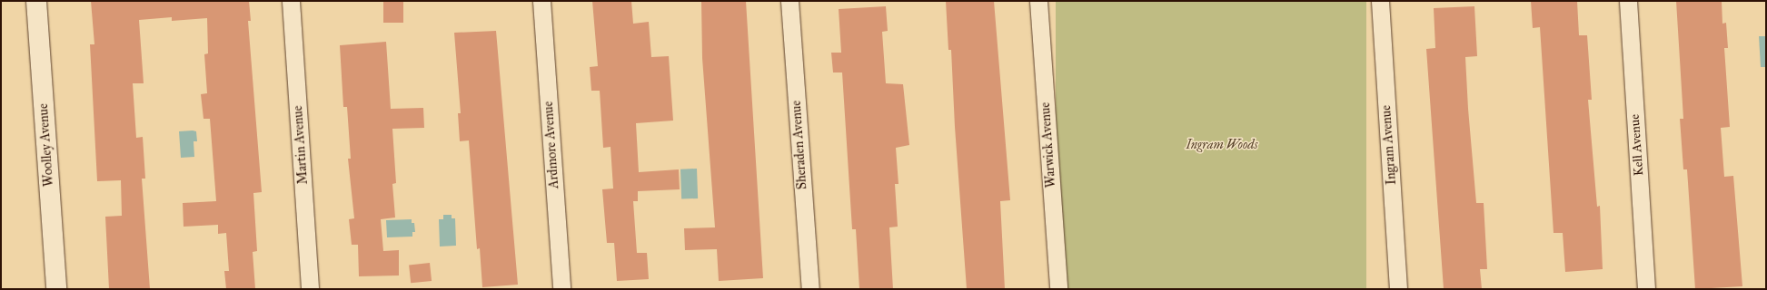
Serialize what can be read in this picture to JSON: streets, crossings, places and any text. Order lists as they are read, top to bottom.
{
  "streets": {
    "street": [
      "Woolley Avenue",
      "Martin Avenue",
      "Ardmore Avenue",
      "Sheraden Avenue",
      "Warwick Avenue",
      "Ingram Avenue",
      "Kell Avenue"
    ]
  },
  "parks": ["Ingram Woods"]
}
